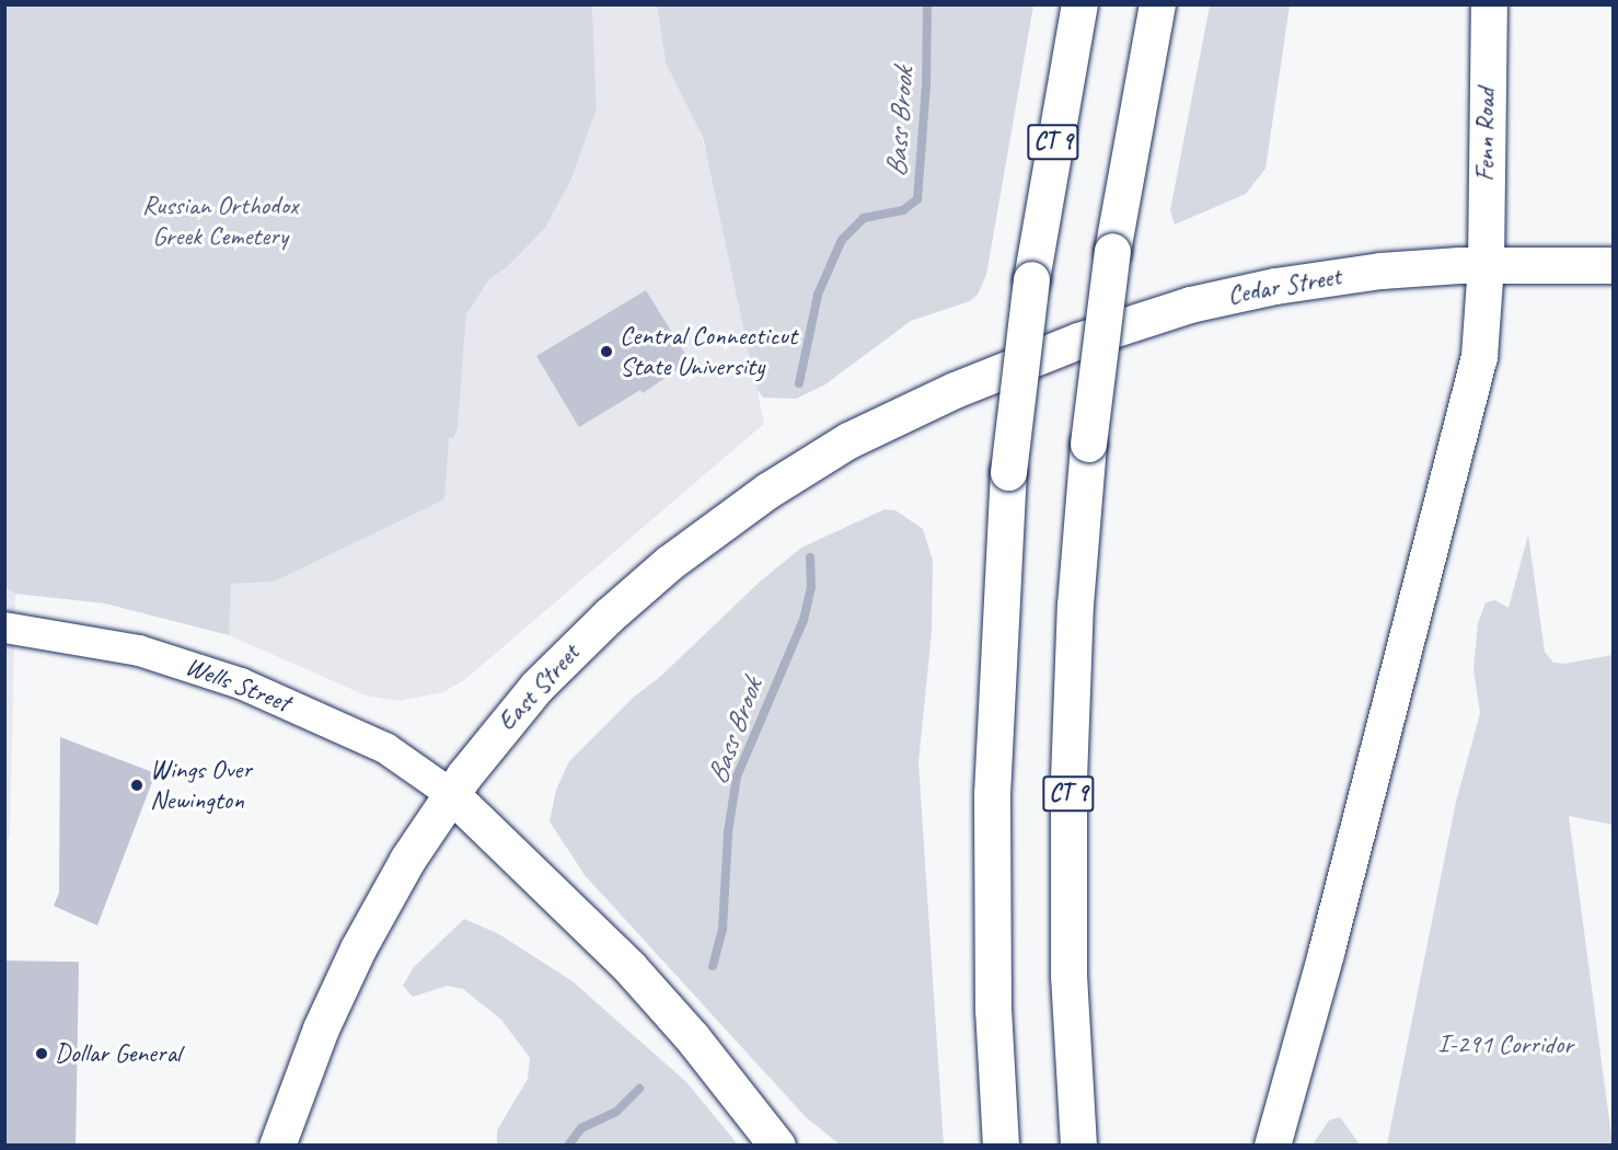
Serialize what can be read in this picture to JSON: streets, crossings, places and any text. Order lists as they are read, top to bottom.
{
  "streets": {
    "main road": [
      "Fenn Road",
      "CT 9",
      "Cedar Street",
      "East Street"
    ],
    "street": ["Wells Street"]
  },
  "crossings": [
    ["Fenn Road", "Cedar Street"],
    ["Cedar Street", "East Street"],
    ["Wells Street", "East Street"]
  ],
  "water": ["Bass Brook"],
  "parks": ["Russian Orthodox Greek Cemetery", "I-291 Corridor"],
  "places": ["Central Connecticut State University", "Wings Over Newington", "Dollar General"]
}
